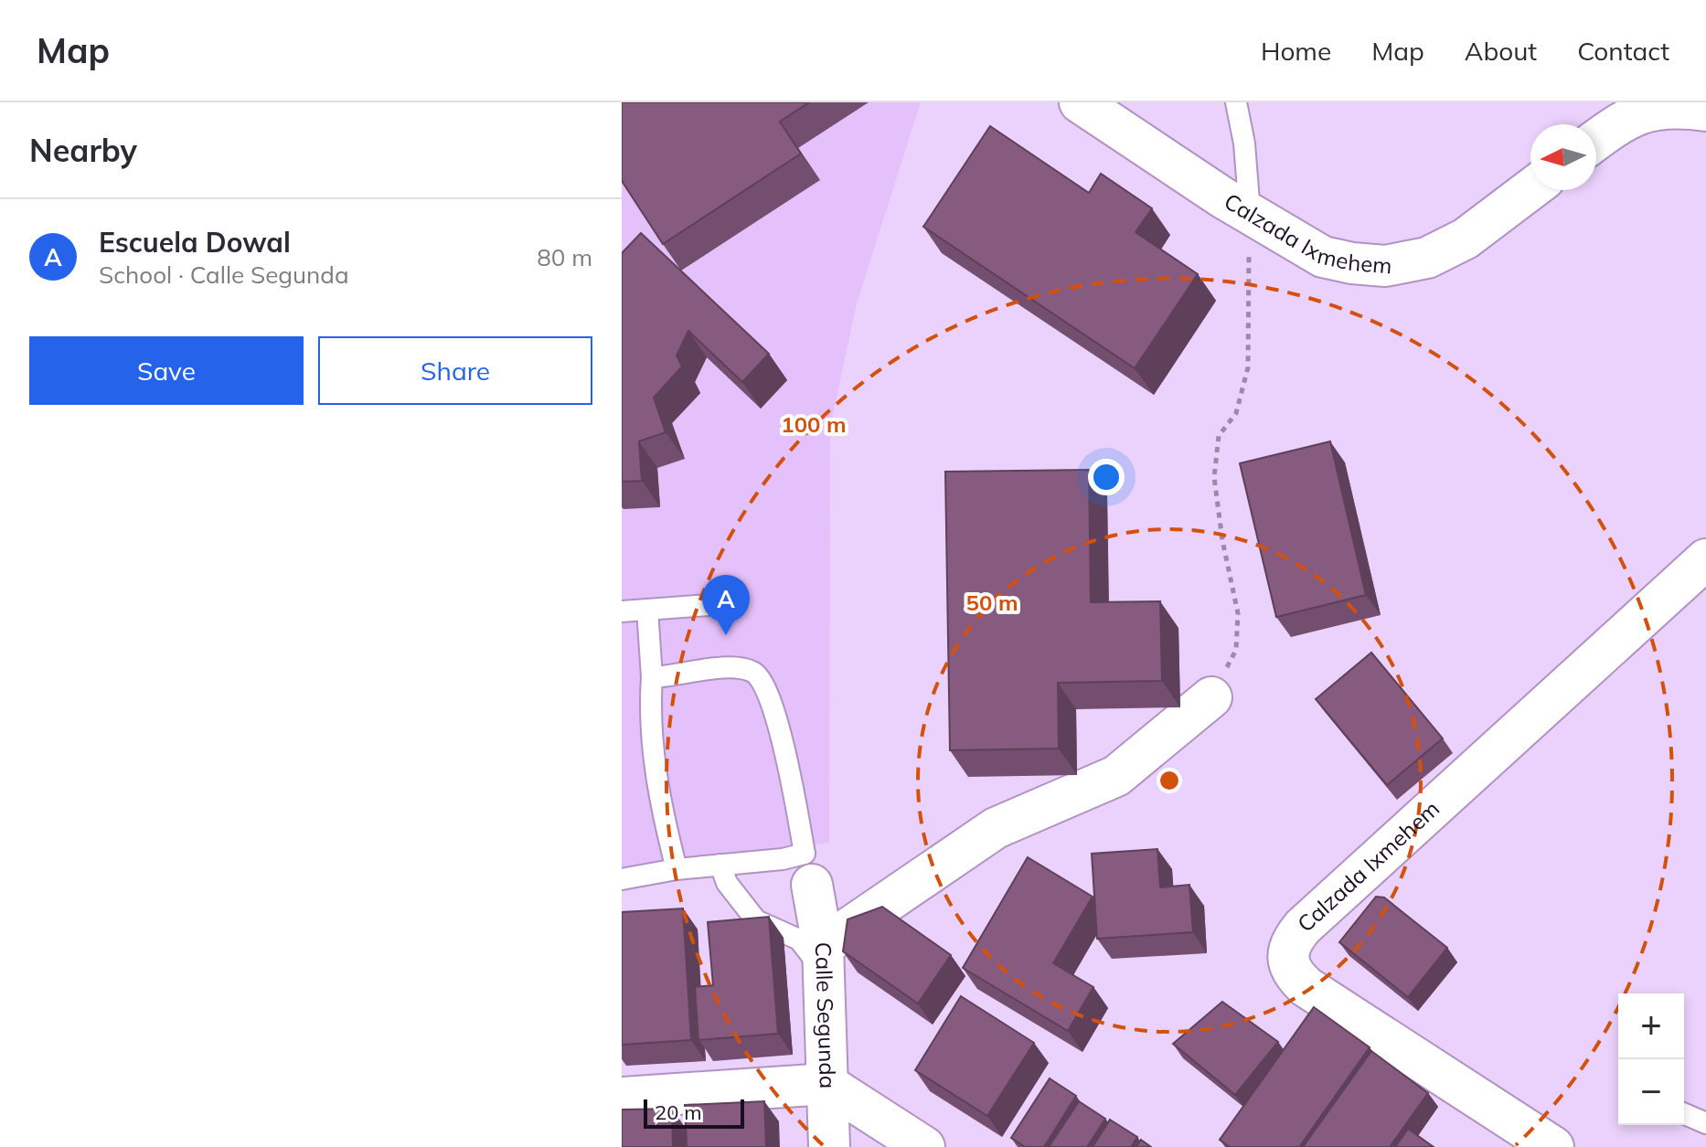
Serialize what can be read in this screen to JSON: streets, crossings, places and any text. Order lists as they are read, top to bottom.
{
  "streets": {
    "street": ["Calzada Ixmehem", "Calle Segunda"]
  },
  "scale_bar": "20 m",
  "north": "left",
  "page": {
    "header": "Map",
    "nav": [
      "Home",
      "Map",
      "About",
      "Contact"
    ],
    "heading": "Nearby",
    "list": [
      {
        "mark": "A",
        "name": "Escuela Dowal",
        "note": "School · Calle Segunda",
        "value": "80 m"
      }
    ],
    "buttons": ["Save", "Share"],
    "pins": "A",
    "map_buttons": ["+", "−"],
    "scale": "20 m"
  },
  "rings": ["100 m", "50 m"]
}
